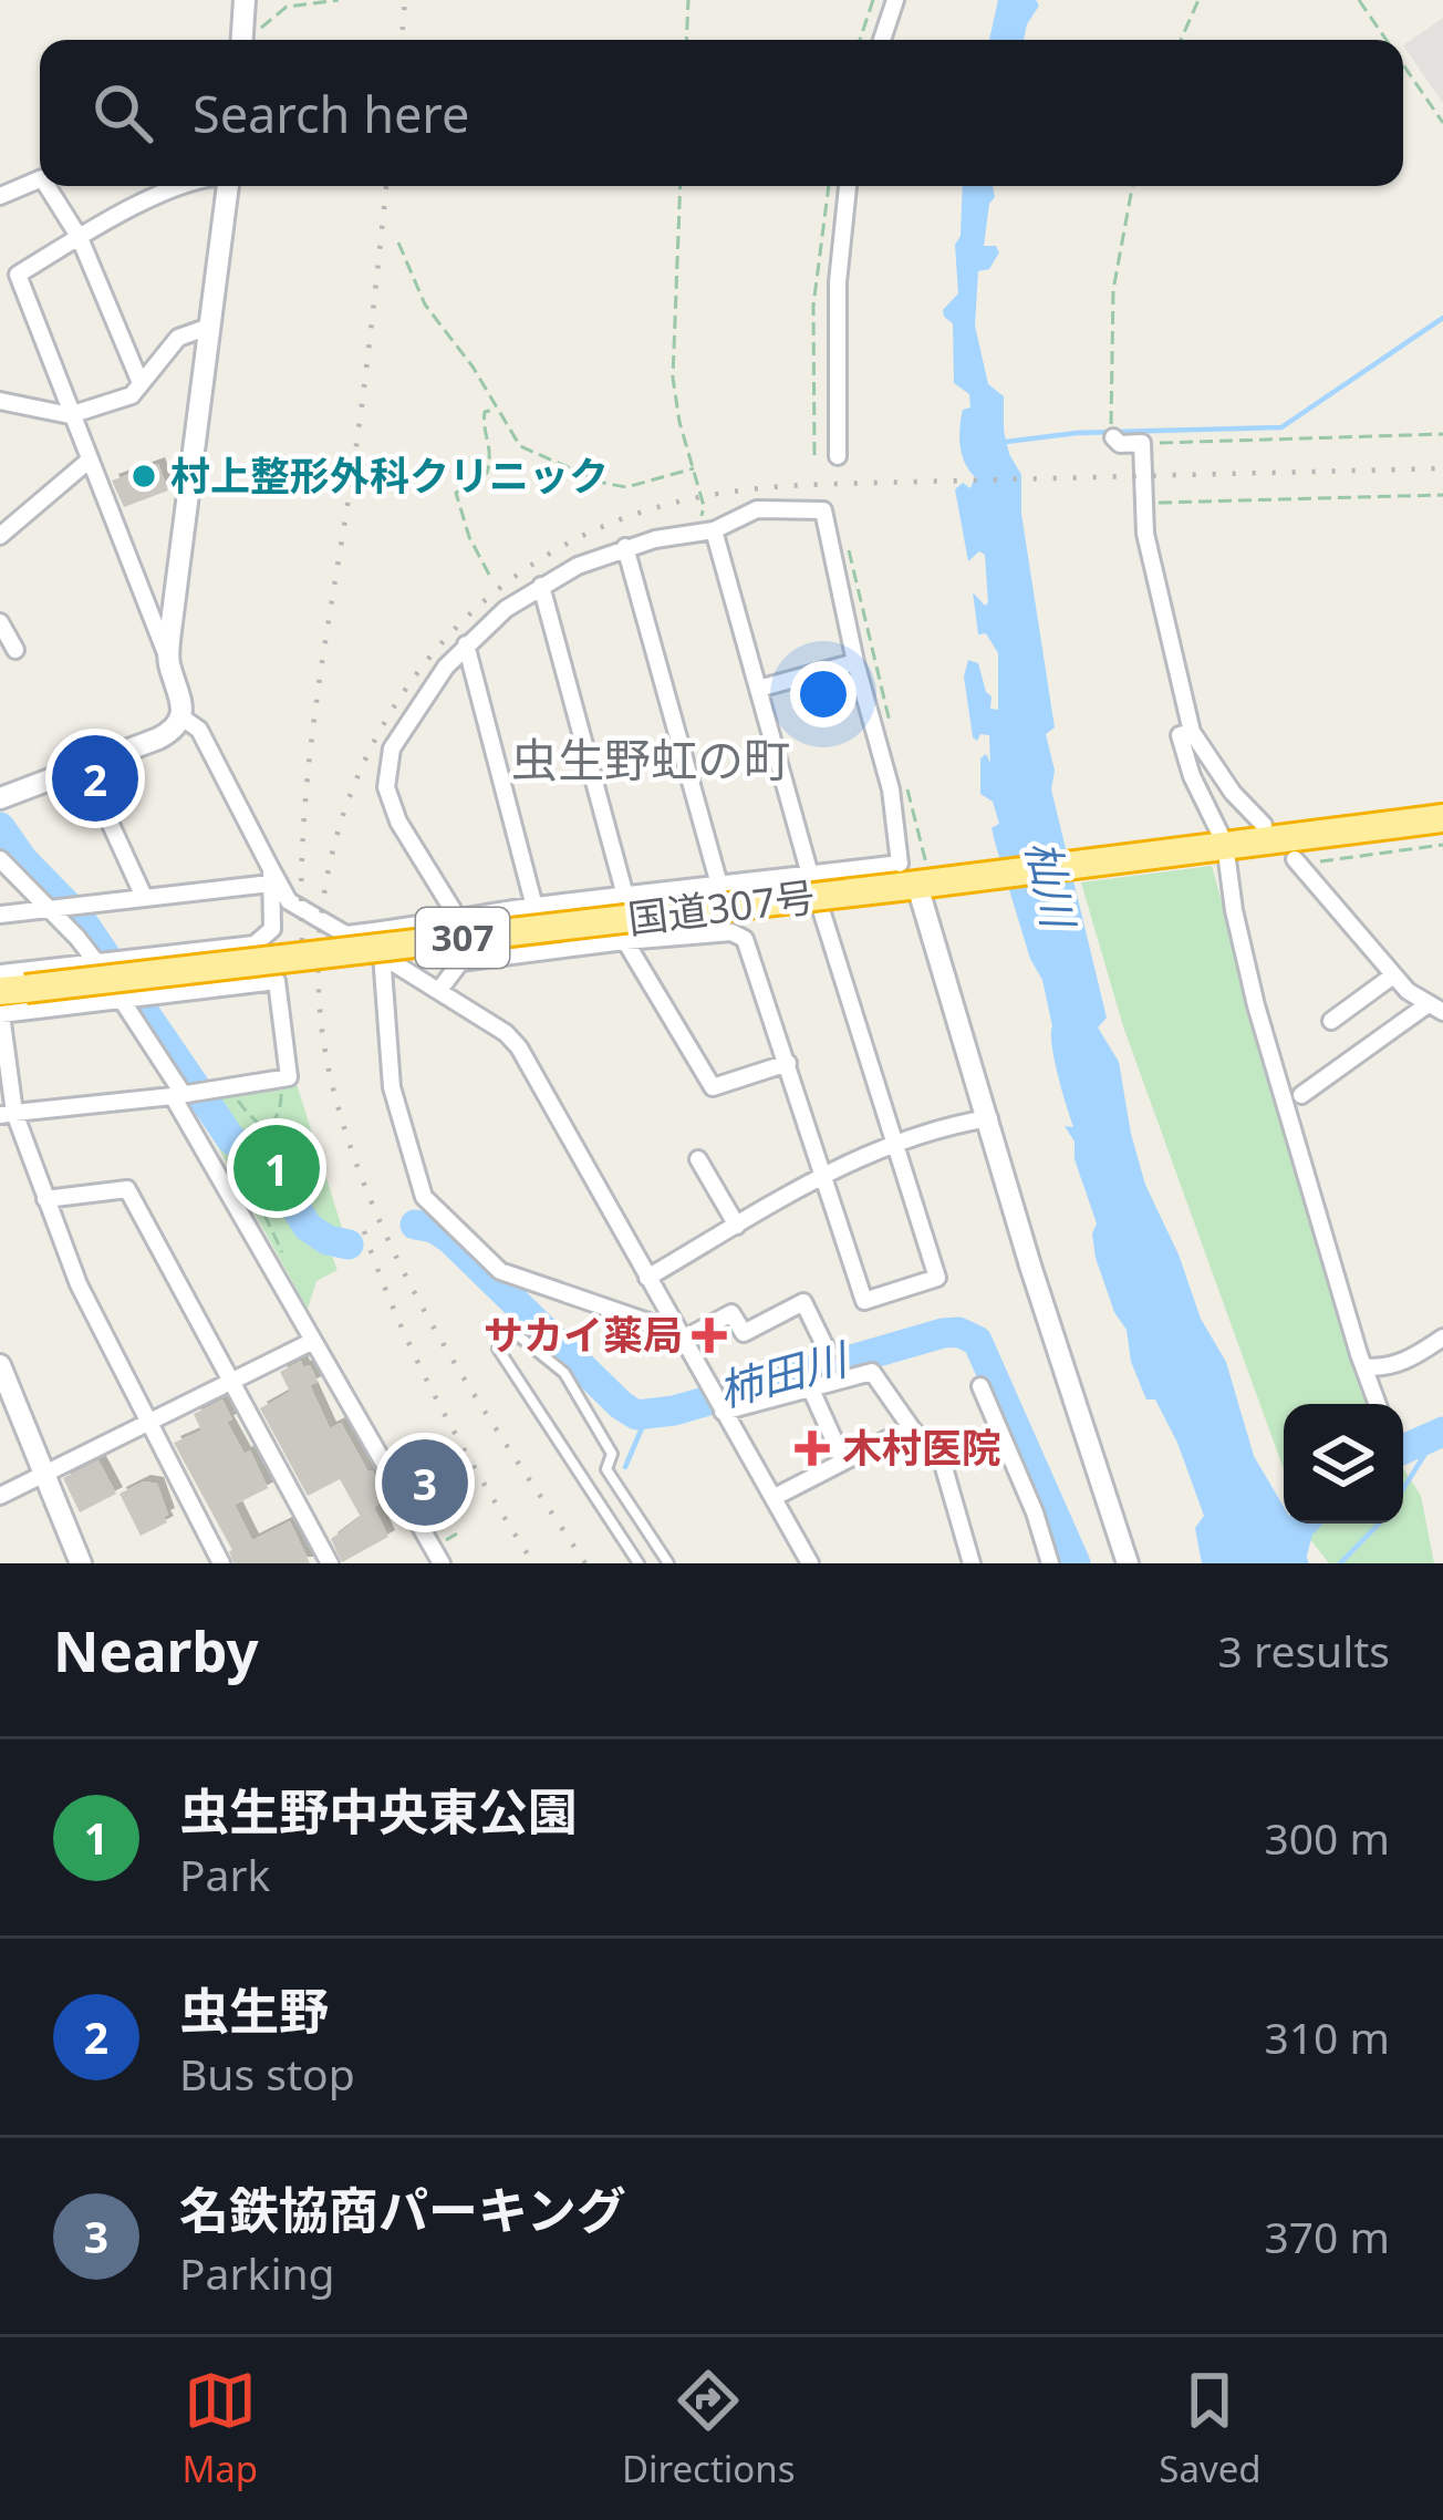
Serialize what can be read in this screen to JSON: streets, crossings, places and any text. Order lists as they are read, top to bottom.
{
  "streets": {
    "highway": ["国道307号", "307"]
  },
  "districts": ["虫生野虹の町"],
  "water": ["杣川", "柿田川"],
  "places": {
    "other": ["村上整形外科クリニック"],
    "health": ["サカイ薬局", "木村医院"]
  },
  "page": {
    "search": "Search here",
    "pins": ["2", "1", "3"],
    "heading": ["Nearby", "3 results"],
    "list": [
      {
        "mark": "1",
        "name": "虫生野中央東公園",
        "note": "Park",
        "value": "300 m"
      },
      {
        "mark": "2",
        "name": "虫生野",
        "note": "Bus stop",
        "value": "310 m"
      },
      {
        "mark": "3",
        "name": "名鉄協商パーキング",
        "note": "Parking",
        "value": "370 m"
      }
    ],
    "nav": ["Map", "Directions", "Saved"]
  }
}
